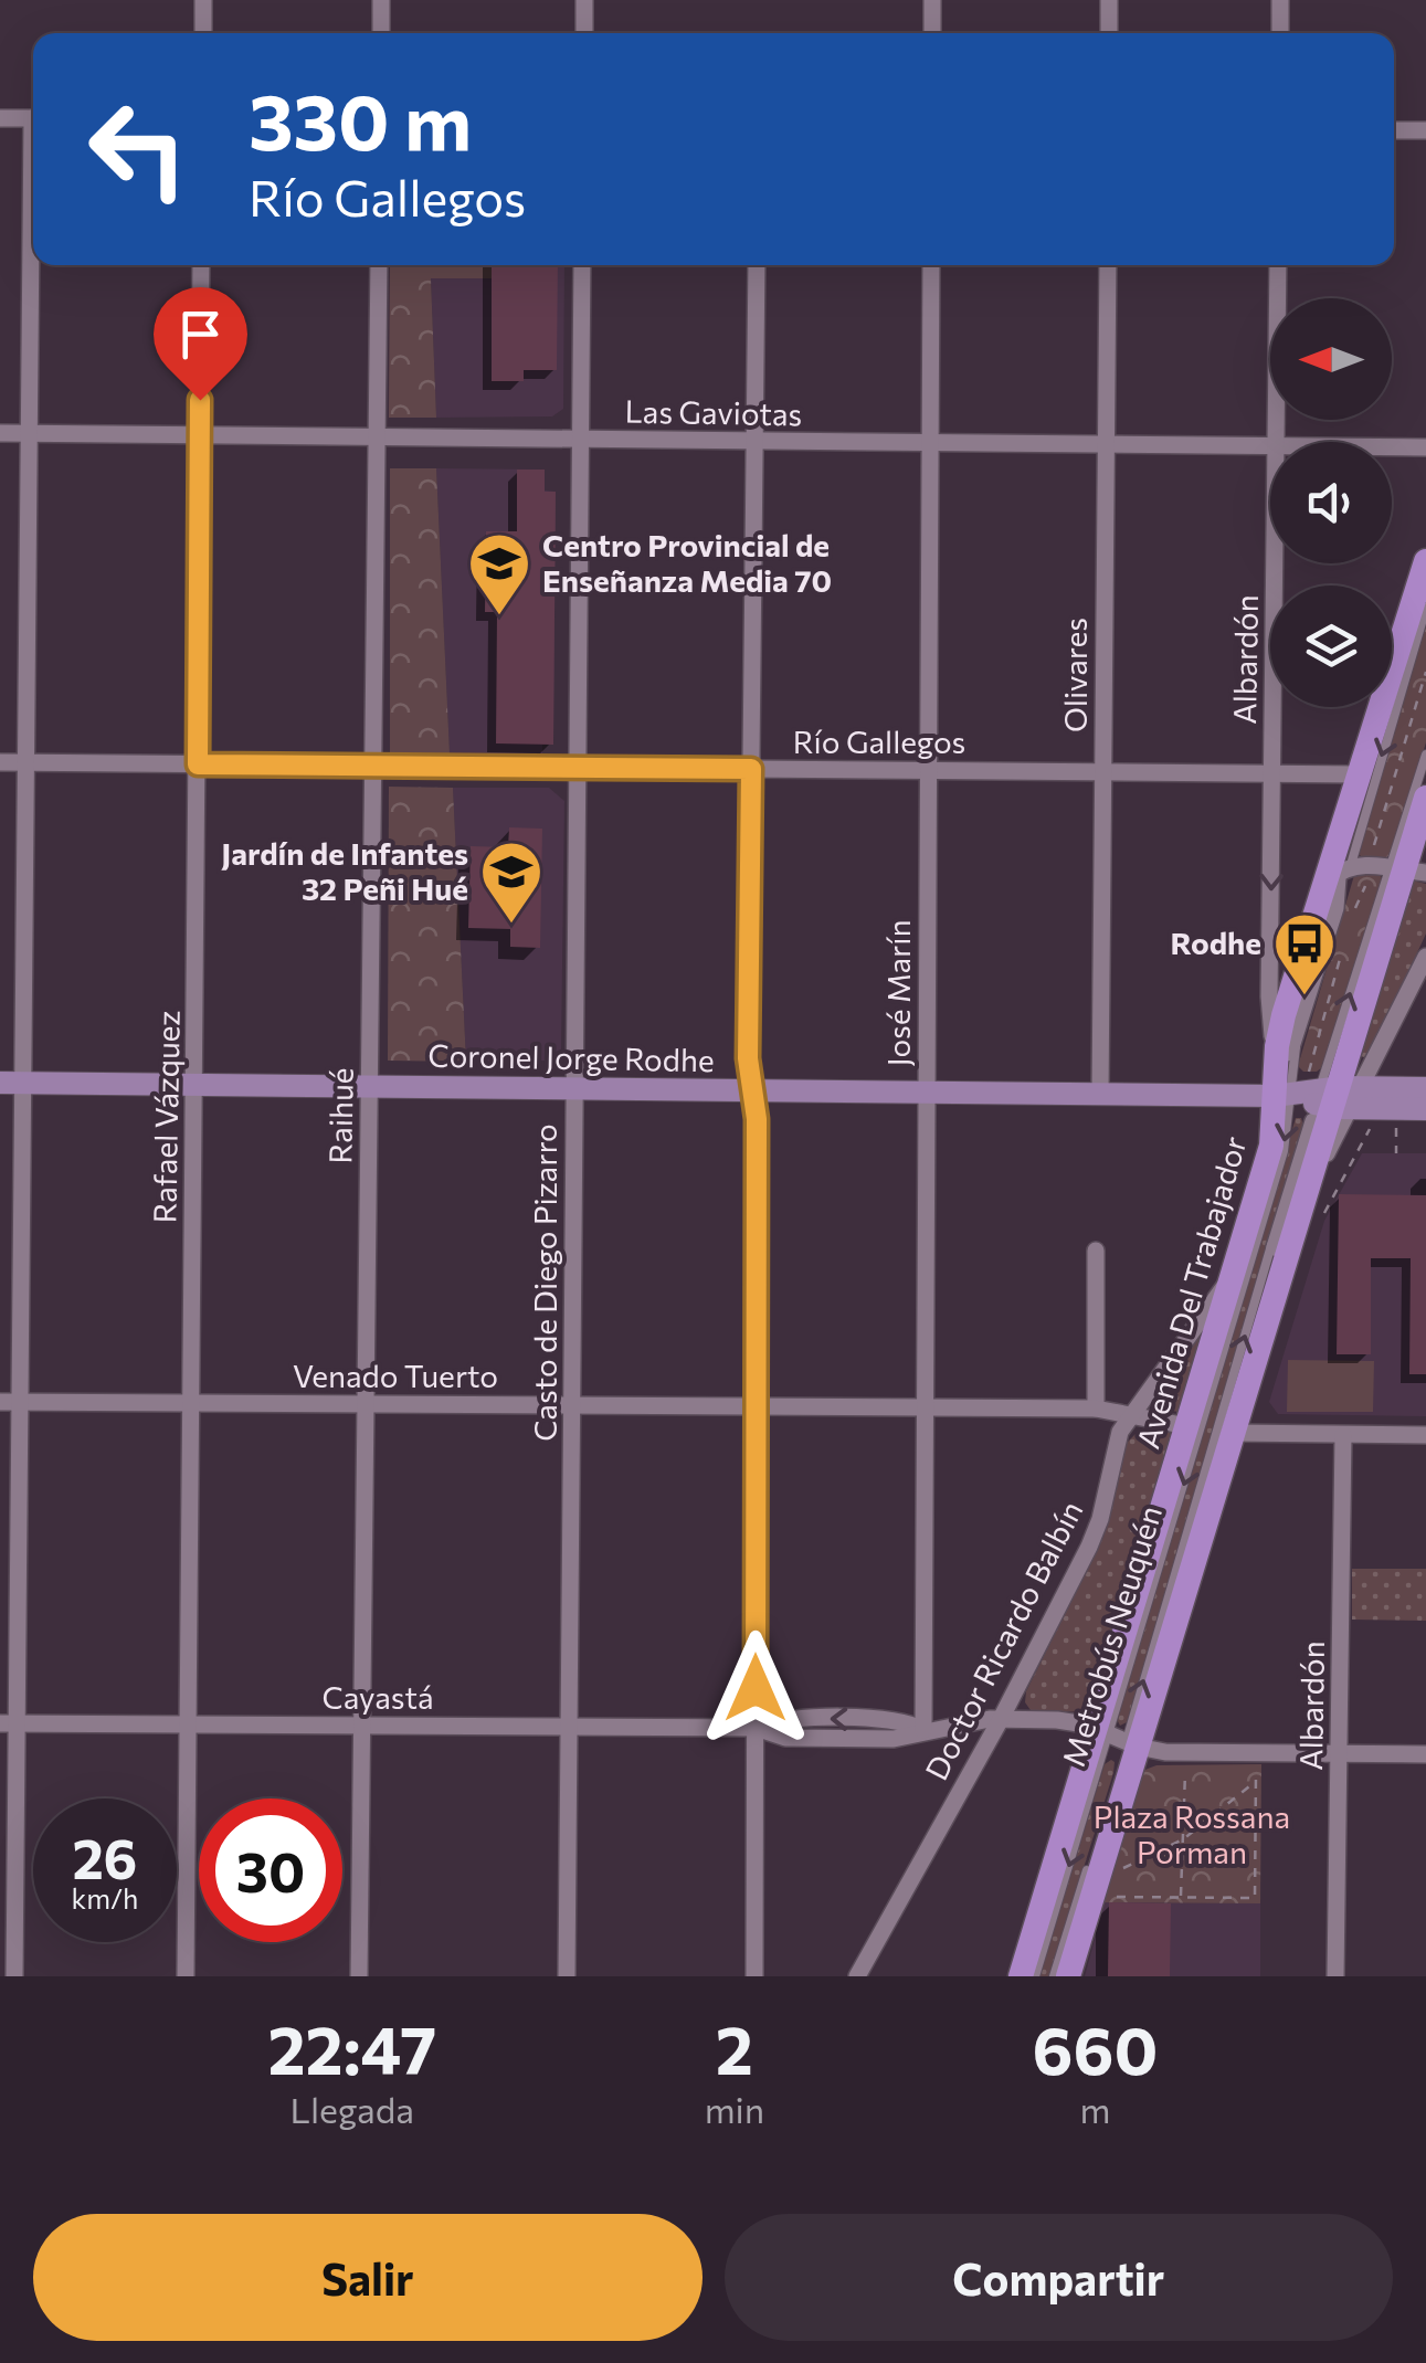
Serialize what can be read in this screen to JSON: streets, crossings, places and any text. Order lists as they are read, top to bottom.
{
  "streets": {
    "main road": ["Coronel Jorge Rodhe", "Avenida Del Trabajador"],
    "street": [
      "Las Gaviotas",
      "Albardón",
      "Olivares",
      "Río Gallegos",
      "José Marín",
      "Raihué",
      "Rafael Vázquez",
      "Casto de Diego Pizarro",
      "Venado Tuerto",
      "Doctor Ricardo Balbín",
      "Cayastá"
    ],
    "lane": ["Metrobús Neuquén"]
  },
  "crossings": [
    ["Las Gaviotas", "Olivares"],
    ["Las Gaviotas", "José Marín"],
    ["Las Gaviotas", "Raihué"],
    ["Las Gaviotas", "Rafael Vázquez"],
    ["Las Gaviotas", "Casto de Diego Pizarro"],
    ["Albardón", "Río Gallegos"],
    ["Albardón", "Avenida Del Trabajador"],
    ["Albardón", "Cayastá"],
    ["Olivares", "Río Gallegos"],
    ["Olivares", "Coronel Jorge Rodhe"],
    ["Río Gallegos", "José Marín"],
    ["Río Gallegos", "Raihué"],
    ["Río Gallegos", "Rafael Vázquez"],
    ["Río Gallegos", "Casto de Diego Pizarro"],
    ["Río Gallegos", "Avenida Del Trabajador"],
    ["José Marín", "Coronel Jorge Rodhe"],
    ["José Marín", "Venado Tuerto"],
    ["José Marín", "Cayastá"],
    ["Coronel Jorge Rodhe", "Raihué"],
    ["Coronel Jorge Rodhe", "Rafael Vázquez"],
    ["Coronel Jorge Rodhe", "Casto de Diego Pizarro"],
    ["Coronel Jorge Rodhe", "Avenida Del Trabajador"],
    ["Coronel Jorge Rodhe", "Metrobús Neuquén"],
    ["Raihué", "Venado Tuerto"],
    ["Raihué", "Cayastá"],
    ["Rafael Vázquez", "Venado Tuerto"],
    ["Rafael Vázquez", "Cayastá"],
    ["Casto de Diego Pizarro", "Venado Tuerto"],
    ["Casto de Diego Pizarro", "Cayastá"],
    ["Avenida Del Trabajador", "Venado Tuerto"],
    ["Avenida Del Trabajador", "Metrobús Neuquén"],
    ["Avenida Del Trabajador", "Doctor Ricardo Balbín"],
    ["Avenida Del Trabajador", "Cayastá"],
    ["Venado Tuerto", "Doctor Ricardo Balbín"],
    ["Metrobús Neuquén", "Cayastá"],
    ["Doctor Ricardo Balbín", "Cayastá"]
  ],
  "parks": ["Plaza Rossana Porman"],
  "places": {
    "school or university": ["Centro Provincial de Enseñanza Media 70", "Jardín de Infantes 32 Peñi Hué"],
    "bus stop": ["Rodhe"]
  },
  "north": "left",
  "page": {
    "turn": ["330 m", "Río Gallegos"],
    "speed": "26 km/h",
    "limit": "30",
    "eta": [
      "22:47",
      "Llegada",
      "2",
      "min",
      "660",
      "m"
    ],
    "buttons": ["Salir", "Compartir"]
  }
}
